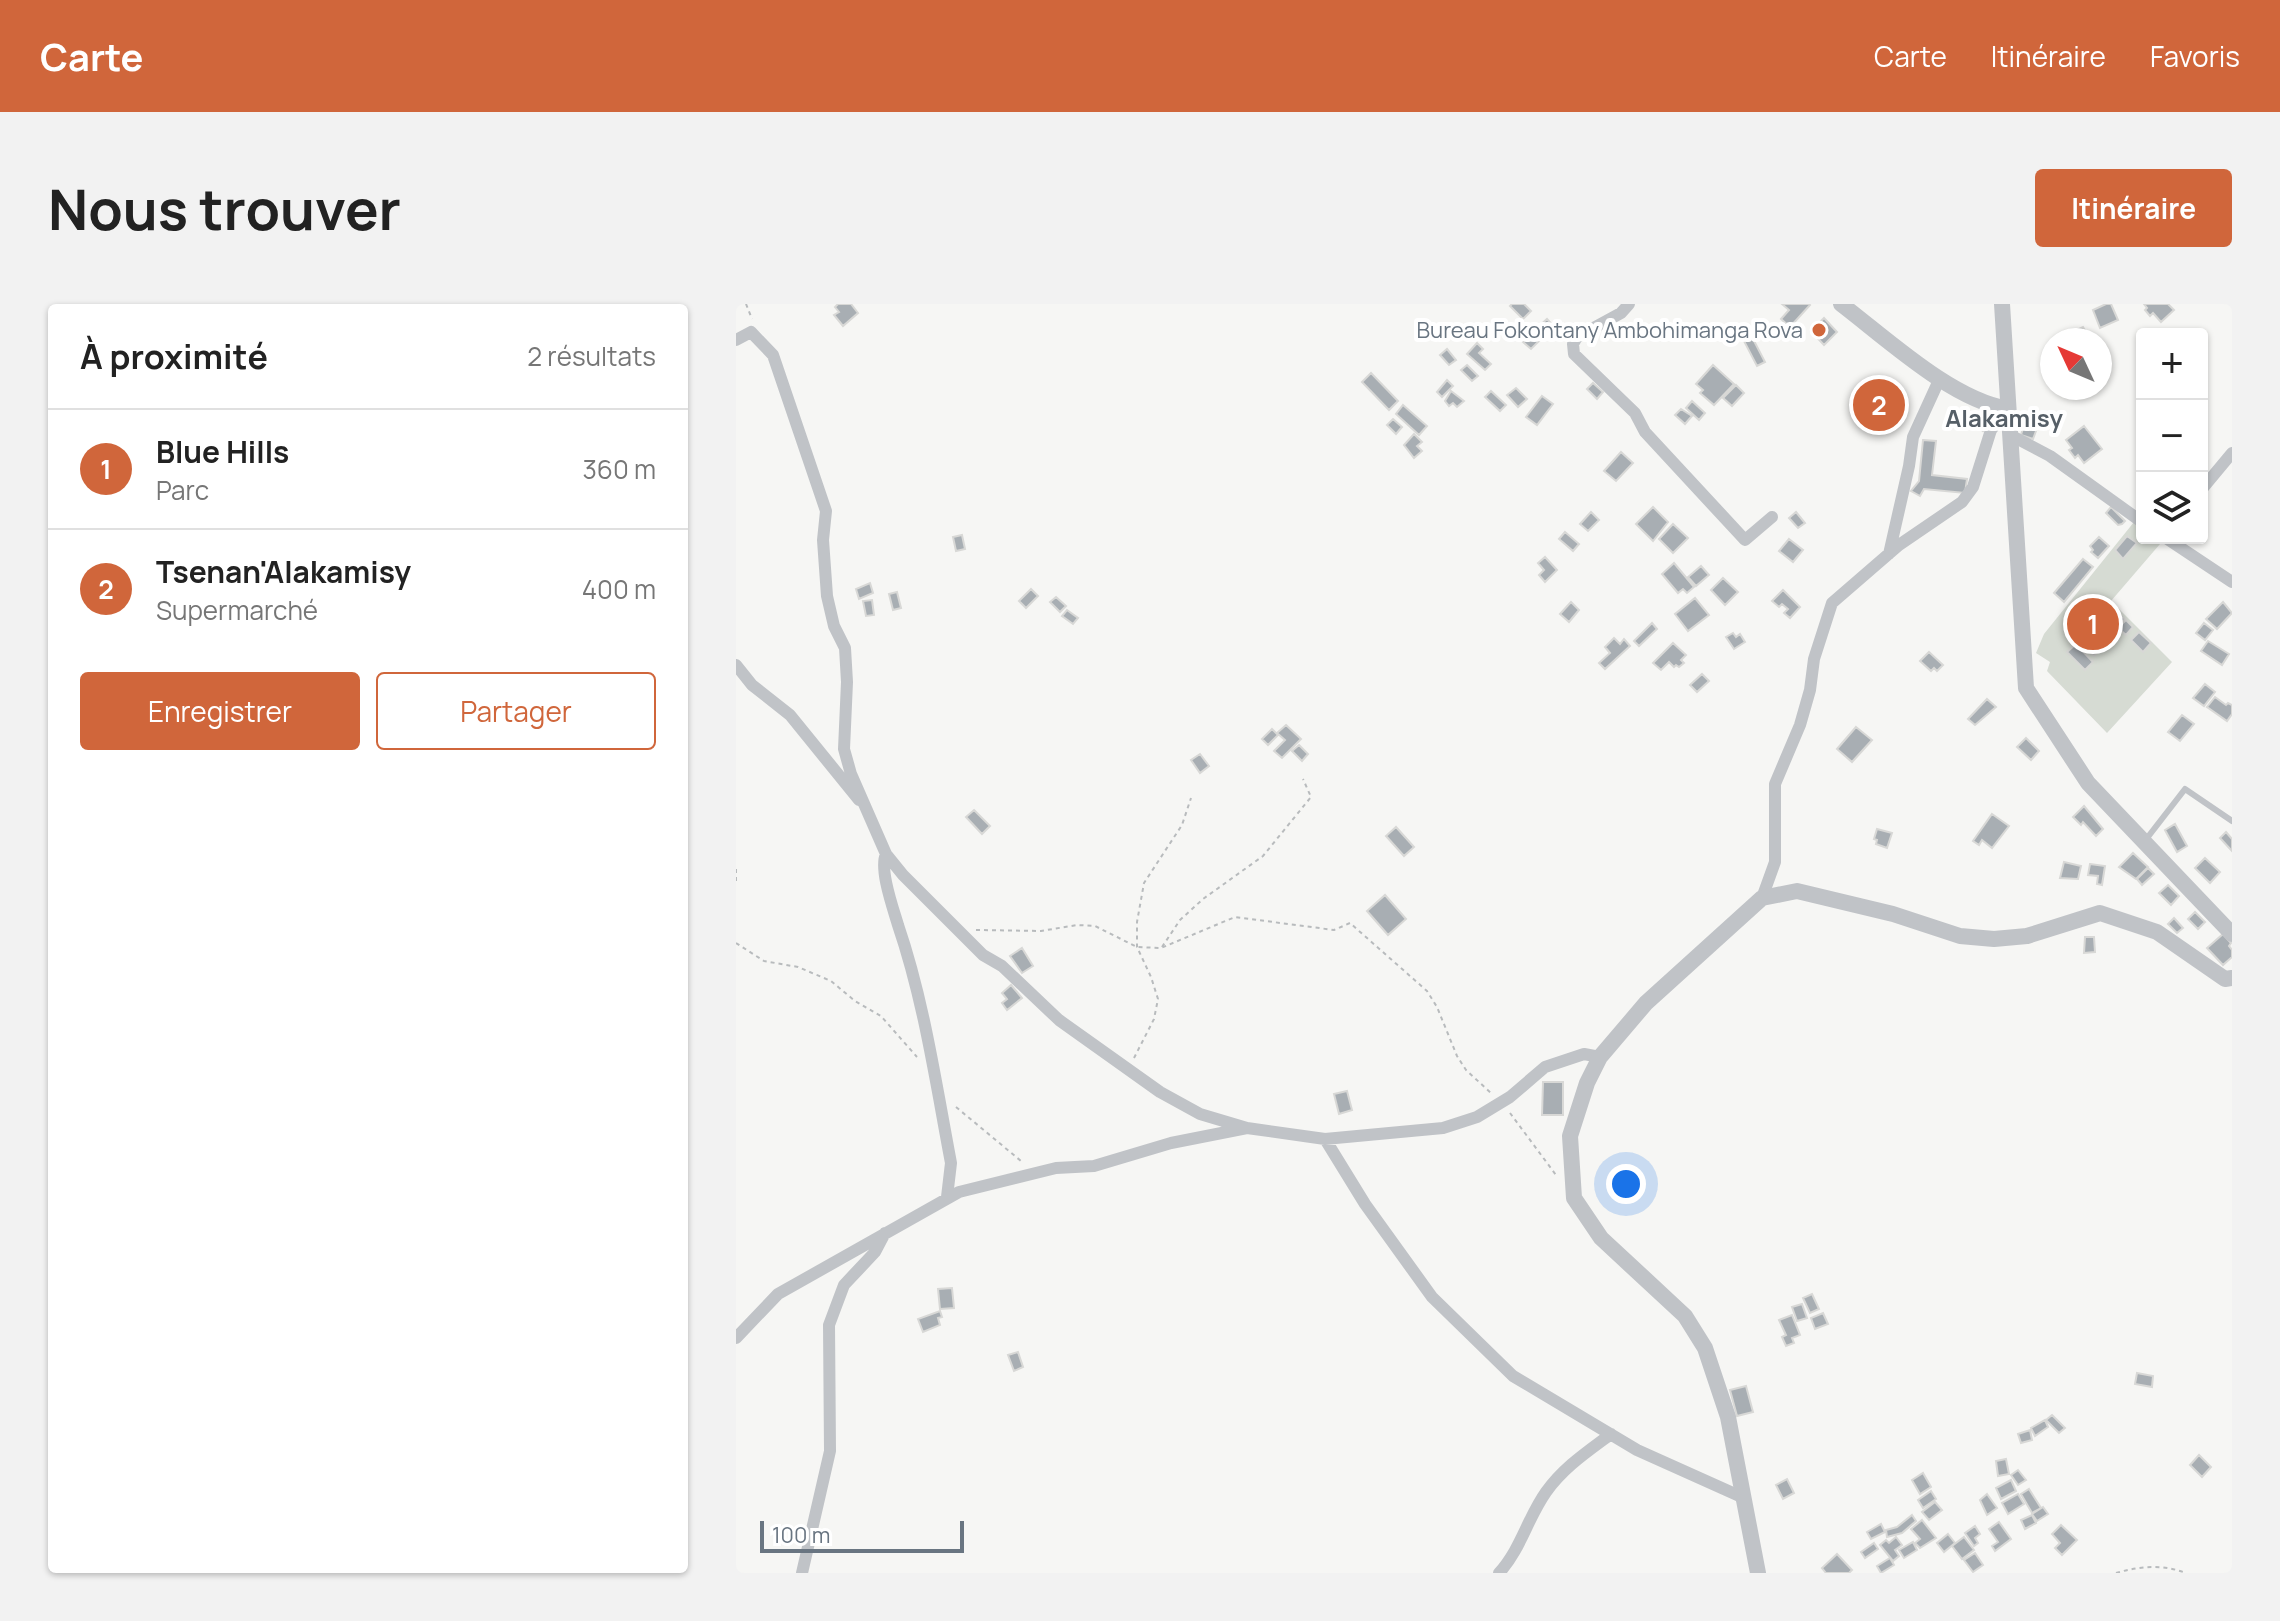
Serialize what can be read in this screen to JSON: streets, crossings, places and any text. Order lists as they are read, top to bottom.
{
  "districts": ["Alakamisy"],
  "places": ["Bureau Fokontany Ambohimanga Rova"],
  "scale_bar": "100 m",
  "north": "top left",
  "page": {
    "header": "Carte",
    "nav": ["Carte", "Itinéraire", "Favoris"],
    "buttons": [
      "Itinéraire",
      ["Enregistrer", "Partager"]
    ],
    "title": "Nous trouver",
    "heading": ["À proximité", "2 résultats"],
    "map_buttons": ["+", "−"],
    "pins": ["2", "1"],
    "list": [
      {
        "mark": "1",
        "name": "Blue Hills",
        "note": "Parc",
        "value": "360 m"
      },
      {
        "mark": "2",
        "name": "Tsenan'Alakamisy",
        "note": "Supermarché",
        "value": "400 m"
      }
    ],
    "scale": "100 m"
  }
}
